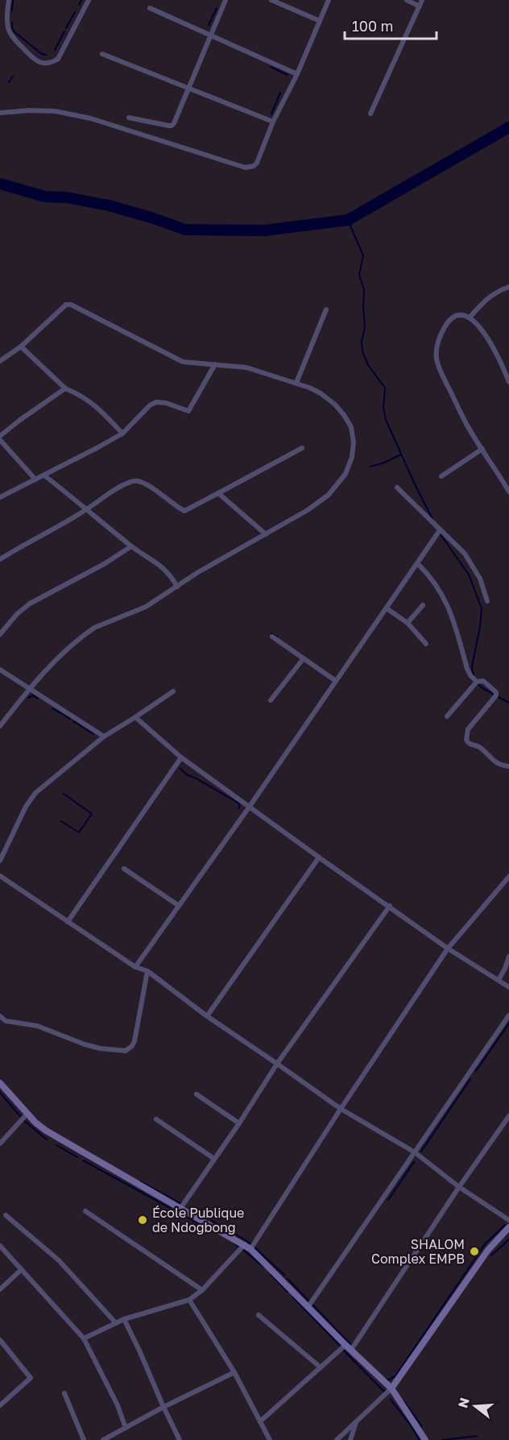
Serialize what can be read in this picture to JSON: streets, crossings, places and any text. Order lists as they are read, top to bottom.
{
  "places": ["École Publique de Ndogbong", "SHALOM Complex EMPB"],
  "scale_bar": "100 m",
  "north": "left"
}
